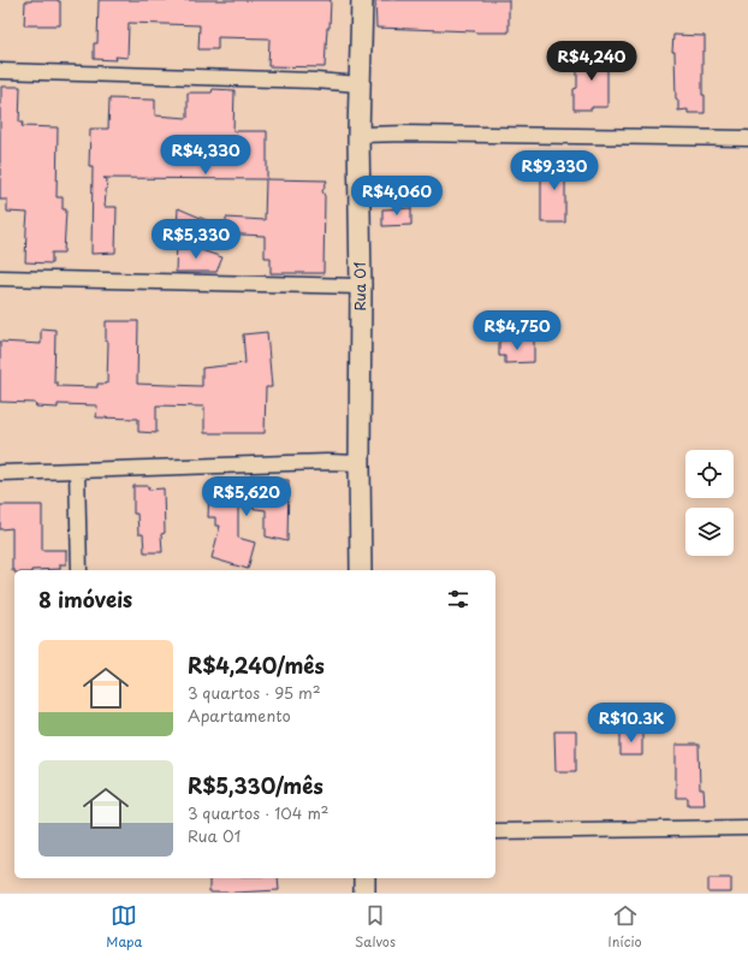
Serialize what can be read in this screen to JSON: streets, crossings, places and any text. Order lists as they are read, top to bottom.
{
  "streets": {
    "street": ["Rua 01"]
  },
  "page": {
    "price": [
      "R$4,240",
      "R$4,330",
      "R$9,330",
      "R$4,060",
      "R$5,330",
      "R$4,750",
      "R$5,620",
      "R$10.3K"
    ],
    "heading": "8 imóveis",
    "list": [
      {
        "name": "R$4,240/mês",
        "note": "3 quartos · 95 m² · Apartamento"
      },
      {
        "name": "R$5,330/mês",
        "note": "3 quartos · 104 m² · Rua 01"
      }
    ],
    "tabs": ["Mapa", "Salvos", "Início"]
  }
}
